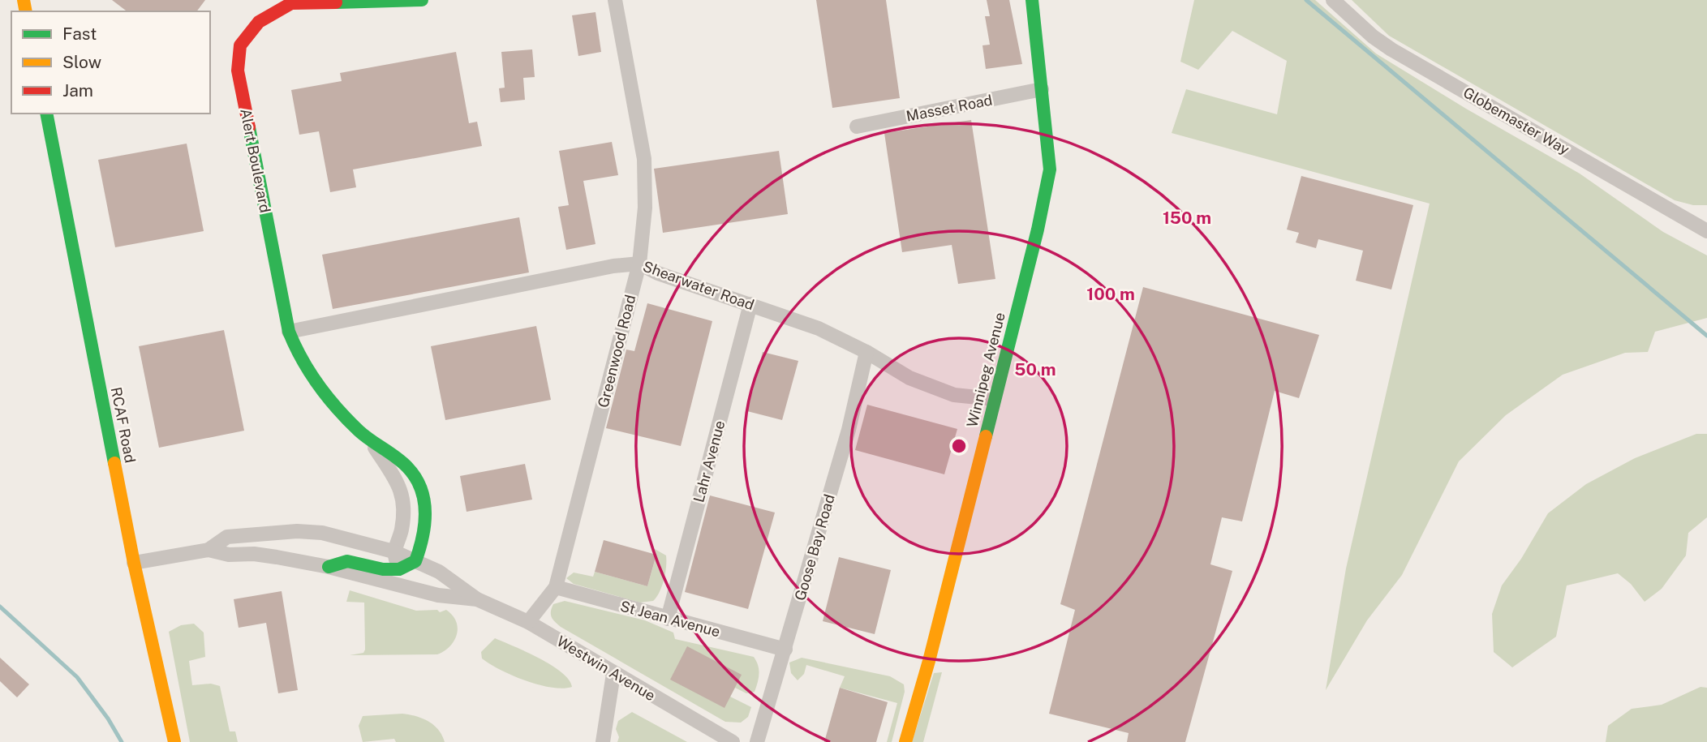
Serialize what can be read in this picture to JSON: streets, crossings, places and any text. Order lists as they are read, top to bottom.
{
  "streets": {
    "street": [
      "Masset Road",
      "Globemaster Way",
      "Alert Boulevard",
      "Shearwater Road",
      "Greenwood Road",
      "Winnipeg Avenue",
      "RCAF Road",
      "Lahr Avenue",
      "Goose Bay Road",
      "St Jean Avenue",
      "Westwin Avenue"
    ]
  },
  "crossings": [
    ["Masset Road", "Winnipeg Avenue"],
    ["Alert Boulevard", "Shearwater Road"],
    ["Alert Boulevard", "Westwin Avenue"],
    ["Shearwater Road", "Greenwood Road"],
    ["Shearwater Road", "Winnipeg Avenue"],
    ["Shearwater Road", "Lahr Avenue"],
    ["Shearwater Road", "Goose Bay Road"],
    ["Greenwood Road", "St Jean Avenue"],
    ["Greenwood Road", "Westwin Avenue"],
    ["RCAF Road", "Westwin Avenue"],
    ["Lahr Avenue", "St Jean Avenue"],
    ["Goose Bay Road", "St Jean Avenue"]
  ],
  "legend": ["Fast", "Slow", "Jam"],
  "rings": ["150 m", "100 m", "50 m"]
}
